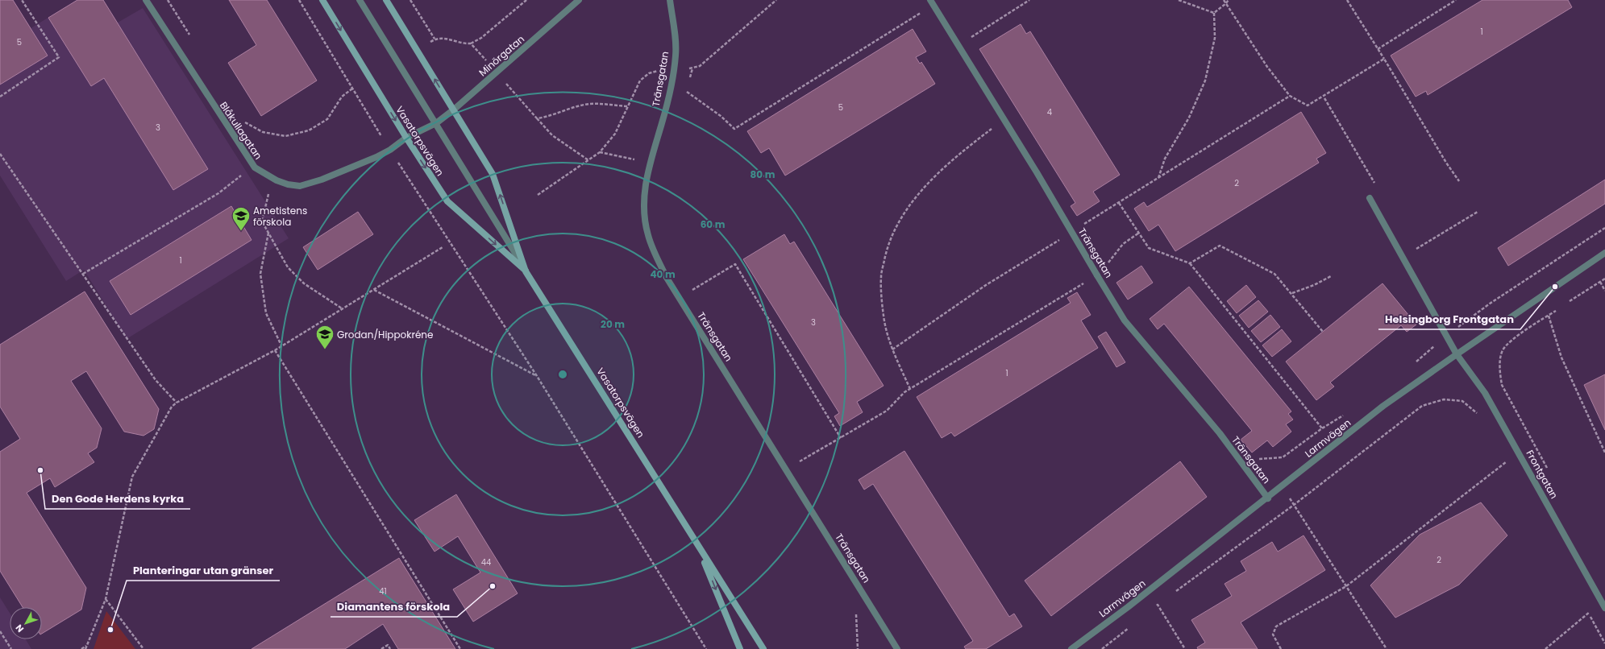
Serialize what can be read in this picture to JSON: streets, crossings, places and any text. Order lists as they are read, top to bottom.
{
  "streets": {
    "main road": ["Vasatorpsvägen"],
    "street": [
      "Minörgatan",
      "Tränsgatan",
      "Blåkullagatan",
      "Larmvägen",
      "Frontgatan"
    ]
  },
  "crossings": [
    ["Minörgatan", "Blåkullagatan"],
    ["Minörgatan", "Vasatorpsvägen"],
    ["Tränsgatan", "Larmvägen"],
    ["Blåkullagatan", "Vasatorpsvägen"],
    ["Larmvägen", "Frontgatan"]
  ],
  "places": {
    "school or university": ["Ametistens förskola", "Grodan/Hippokréne"],
    "other": [
      "Helsingborg Frontgatan",
      "Den Gode Herdens kyrka",
      "Diamantens förskola",
      "Planteringar utan gränser"
    ]
  },
  "house_numbers": [
    "1",
    "5",
    "5",
    "4",
    "3",
    "2",
    "1",
    "3",
    "1",
    "2",
    "44",
    "41"
  ],
  "north": "bottom left",
  "rings": [
    "80 m",
    "60 m",
    "40 m",
    "20 m"
  ]
}
